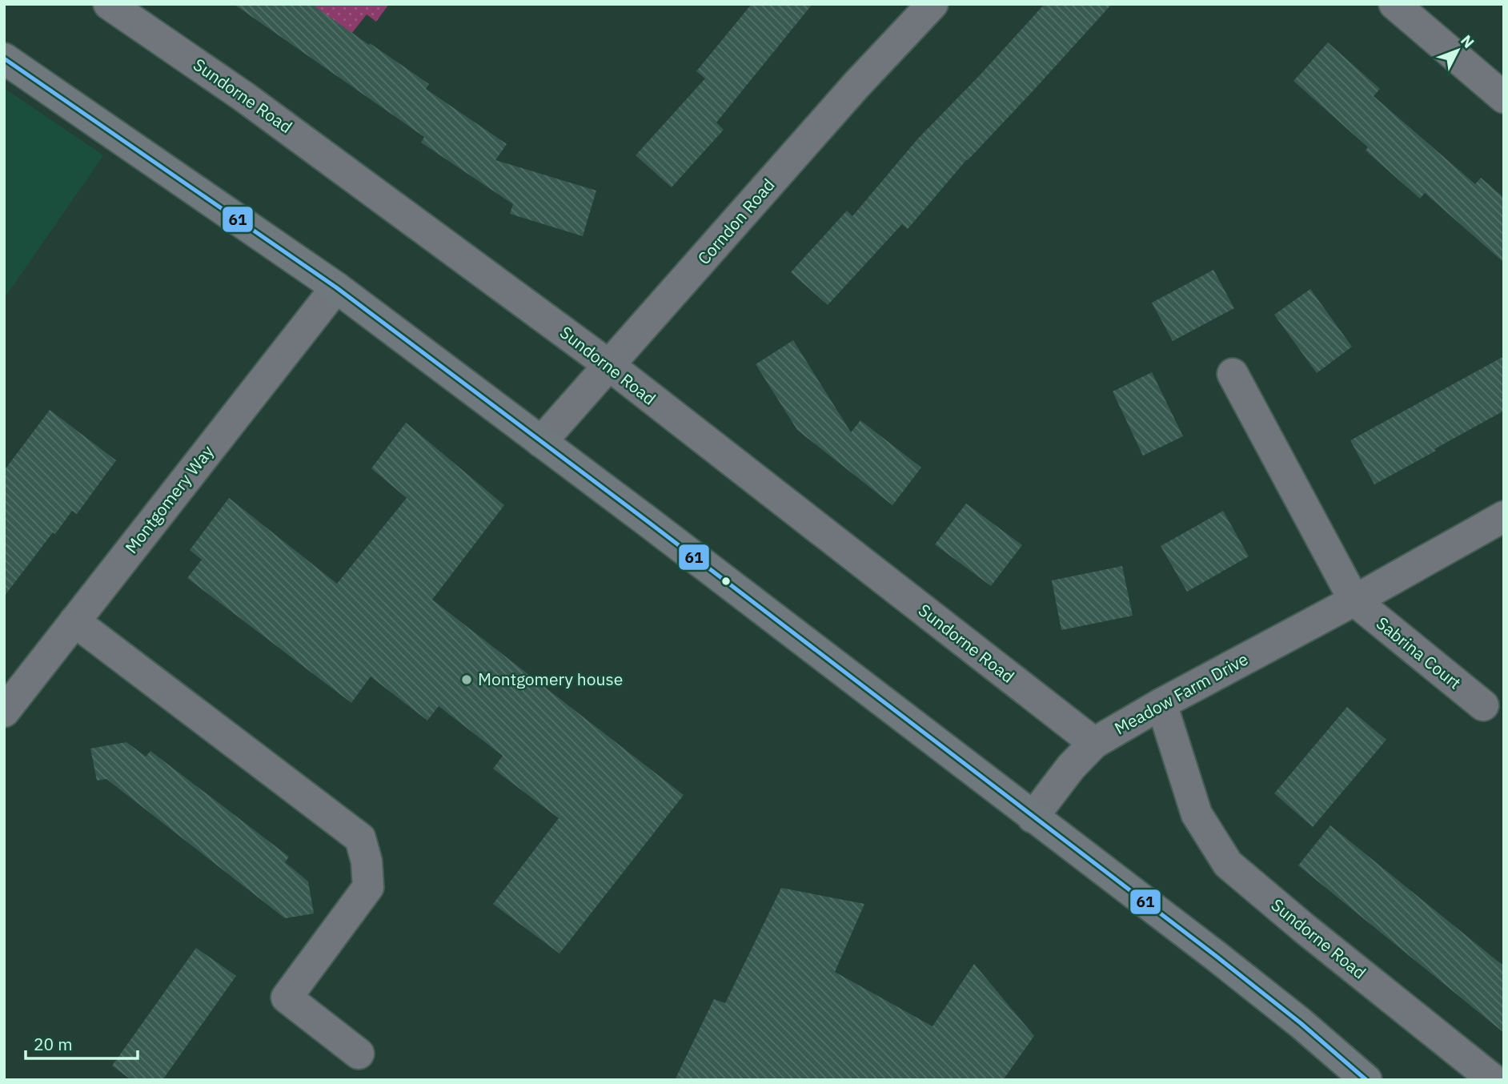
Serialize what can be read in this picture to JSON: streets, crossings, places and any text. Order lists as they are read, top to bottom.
{
  "streets": {
    "street": [
      "Sundorne Road",
      "Corndon Road",
      "Montgomery Way",
      "Sabrina Court",
      "Meadow Farm Drive"
    ]
  },
  "crossings": [
    ["Sundorne Road", "Corndon Road"],
    ["Sundorne Road", "Meadow Farm Drive"],
    ["Sabrina Court", "Meadow Farm Drive"]
  ],
  "places": ["Montgomery house"],
  "lines": ["transit line 61"],
  "scale_bar": "20 m",
  "north": "top right"
}
